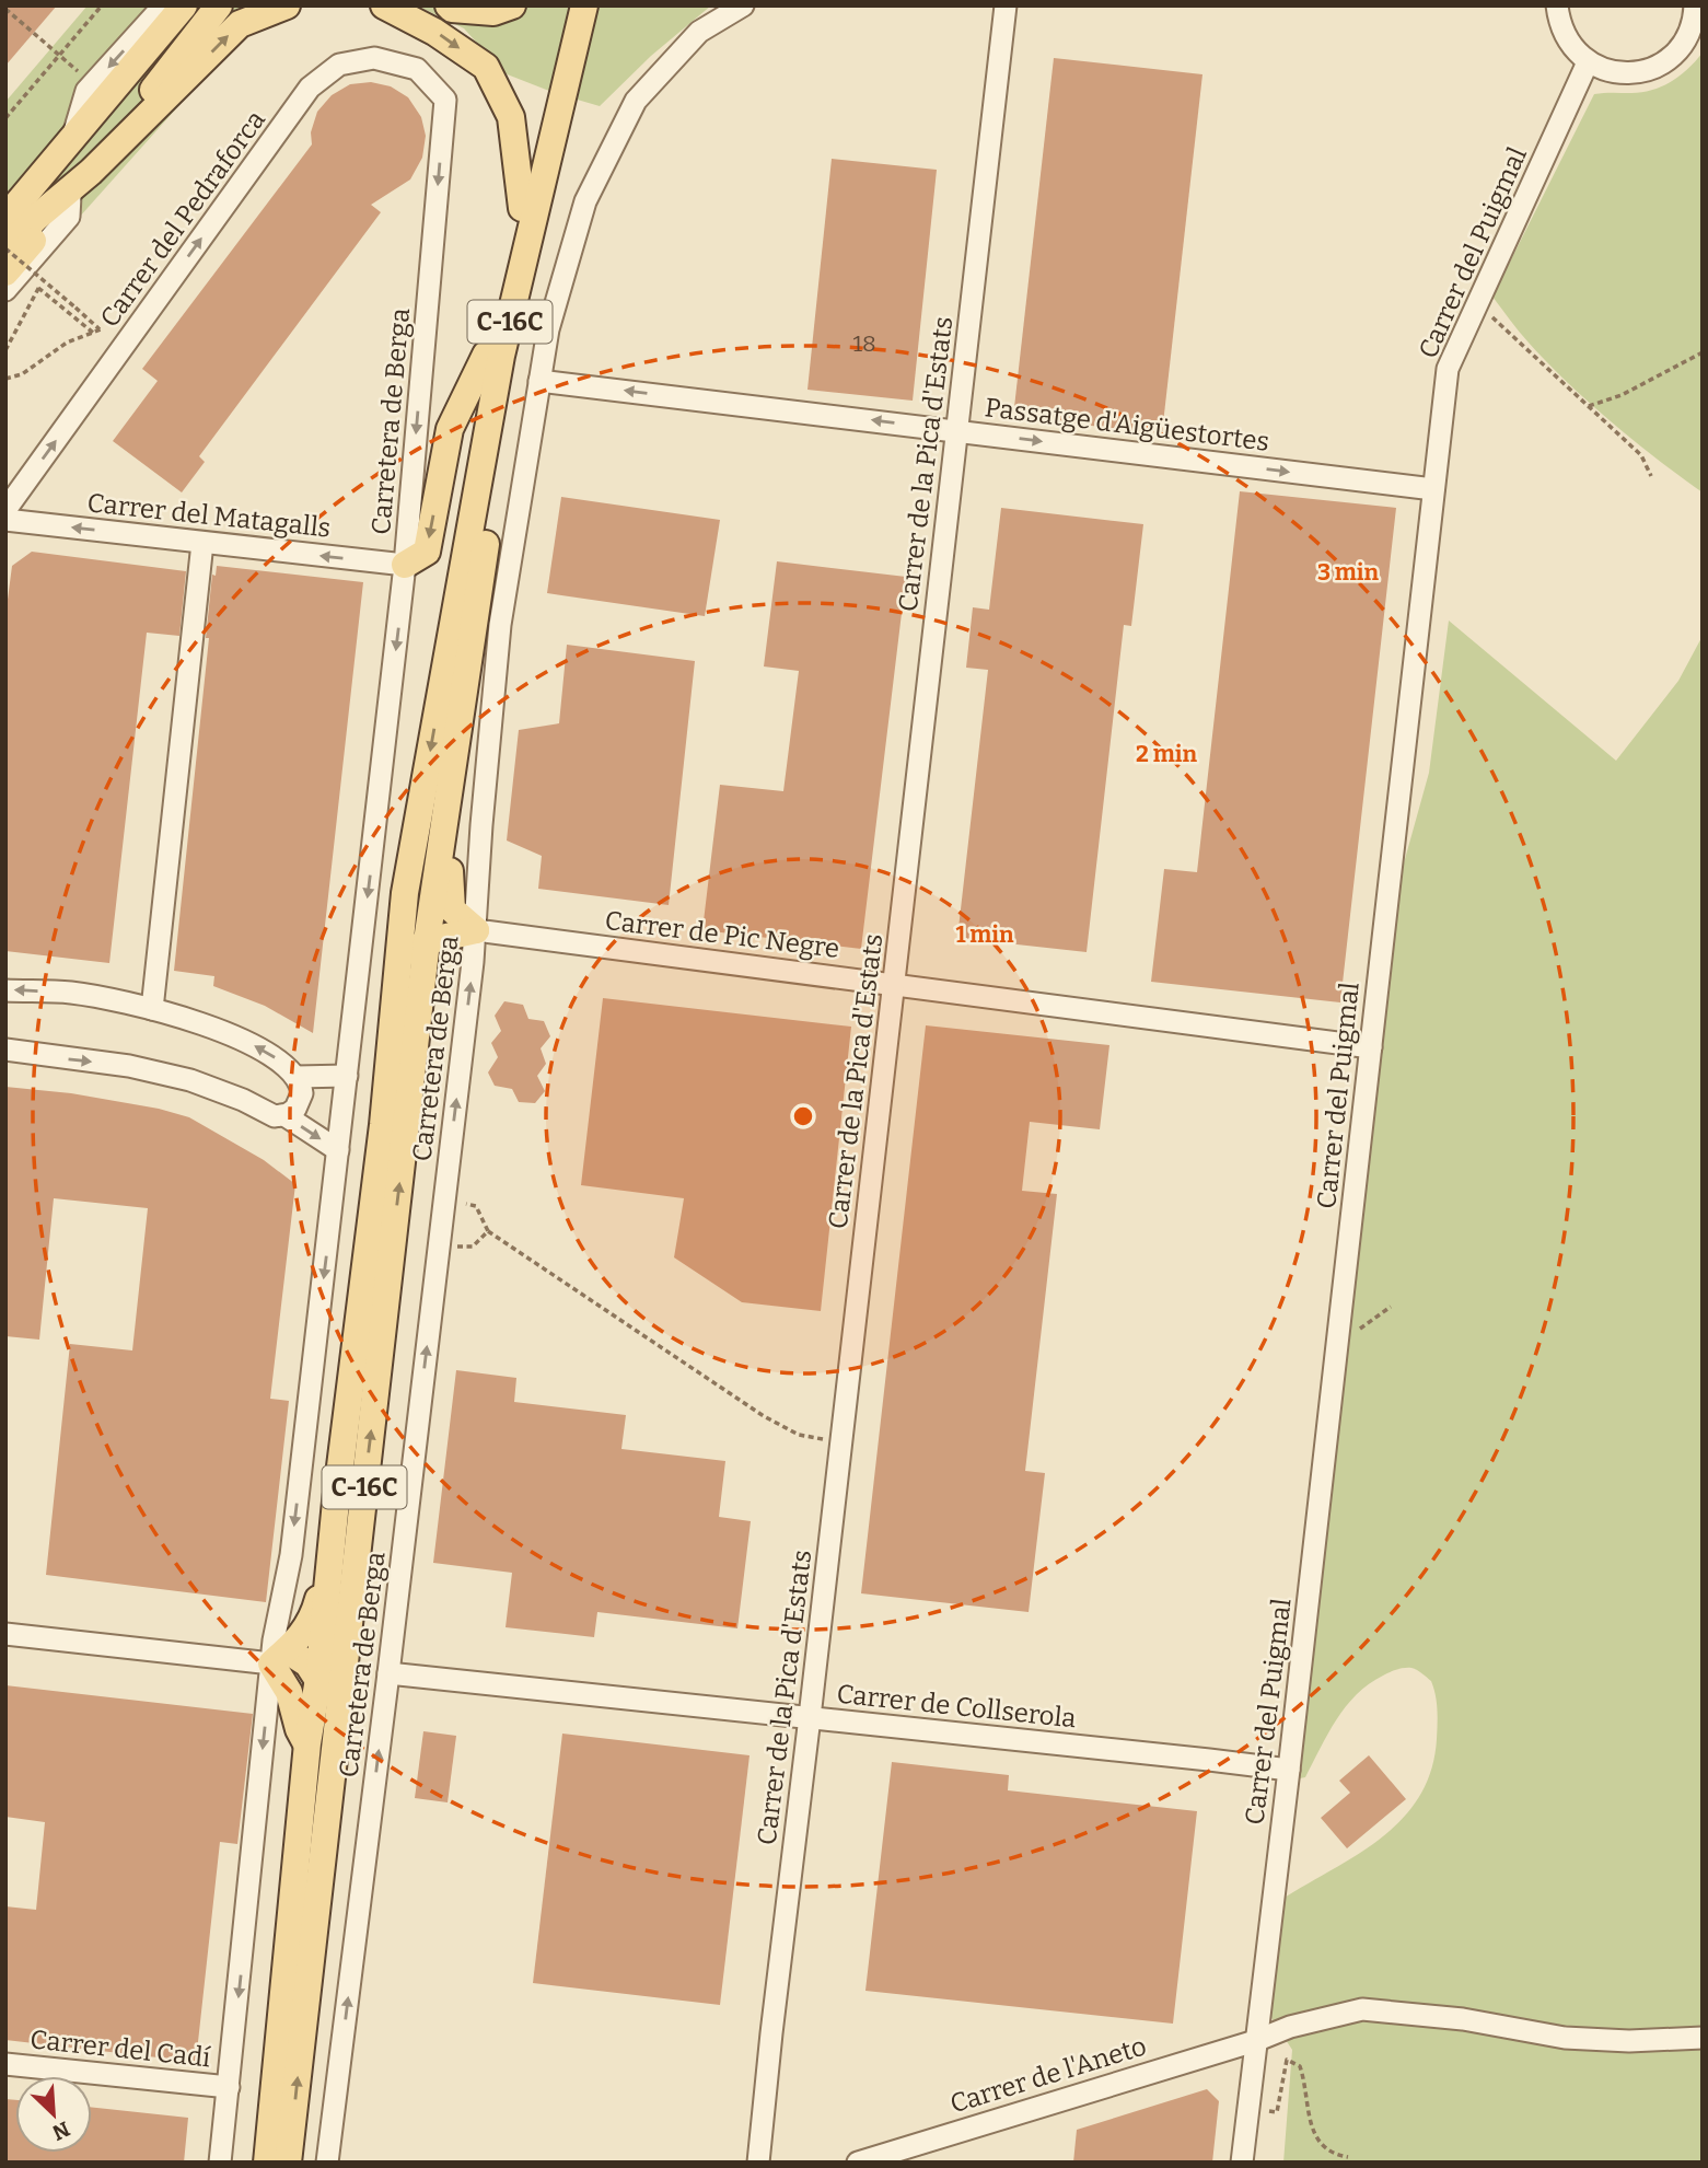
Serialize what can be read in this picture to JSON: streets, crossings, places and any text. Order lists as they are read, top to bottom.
{
  "streets": {
    "main road": ["C-16C"],
    "street": [
      "Carrer del Pedraforca",
      "Carrer del Puigmal",
      "Carretera de Berga",
      "Passatge d'Aigüestortes",
      "Carrer de la Pica d'Estats",
      "Carrer del Matagalls",
      "Carrer de Pic Negre",
      "Carrer de Collserola",
      "Carrer del Cadí",
      "Carrer de l'Aneto"
    ]
  },
  "crossings": [
    ["Carrer del Pedraforca", "Carretera de Berga"],
    ["Carrer del Puigmal", "Passatge d'Aigüestortes"],
    ["Carrer del Puigmal", "Carrer de Pic Negre"],
    ["Carrer del Puigmal", "Carrer de Collserola"],
    ["Carrer del Puigmal", "Carrer de l'Aneto"],
    ["Carretera de Berga", "Passatge d'Aigüestortes"],
    ["Carretera de Berga", "Carrer del Matagalls"],
    ["Carretera de Berga", "Carrer de Pic Negre"],
    ["Carretera de Berga", "Carrer de Collserola"],
    ["Carretera de Berga", "Carrer del Cadí"],
    ["Passatge d'Aigüestortes", "Carrer de la Pica d'Estats"],
    ["Carrer de la Pica d'Estats", "Carrer de Pic Negre"],
    ["Carrer de la Pica d'Estats", "Carrer de Collserola"]
  ],
  "one_way": ["Carrer del Matagalls"],
  "house_numbers": ["18"],
  "north": "bottom right",
  "rings": ["3 min", "2 min", "1 min"]
}
